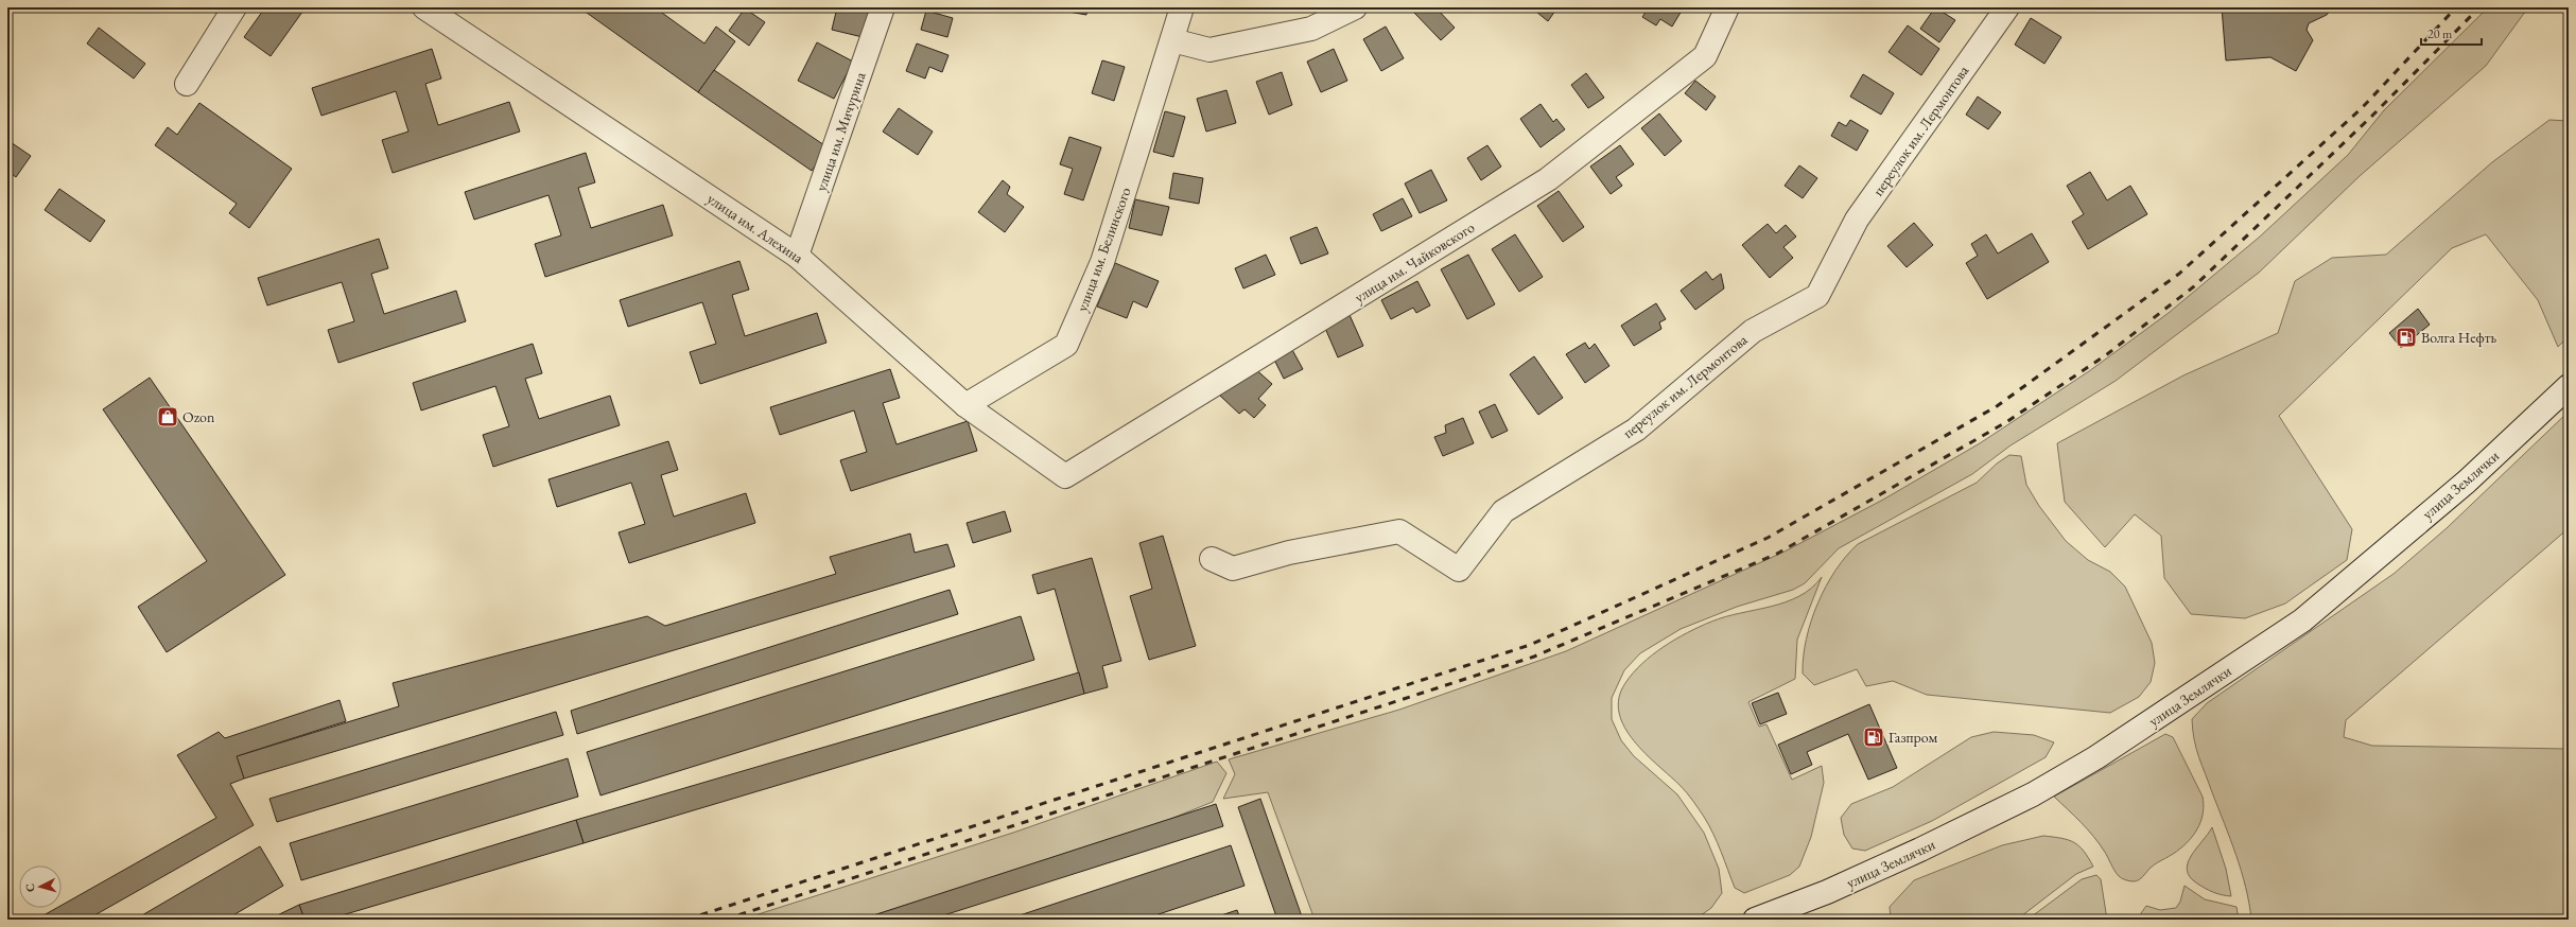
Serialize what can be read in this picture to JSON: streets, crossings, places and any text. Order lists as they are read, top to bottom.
{
  "streets": {
    "street": [
      "переулок им. Лермонтова",
      "улица им. Мичурина",
      "улица им. Алехина",
      "улица им. Белинского",
      "улица им. Чайковского",
      "улица Землячки"
    ]
  },
  "crossings": [
    ["улица им. Мичурина", "улица им. Алехина"],
    ["улица им. Алехина", "улица им. Белинского"],
    ["улица им. Алехина", "улица им. Чайковского"]
  ],
  "places": {
    "fuel station": ["Волга Нефть", "Газпром"],
    "shop": ["Ozon"]
  },
  "scale_bar": "20 m",
  "north": "left"
}
